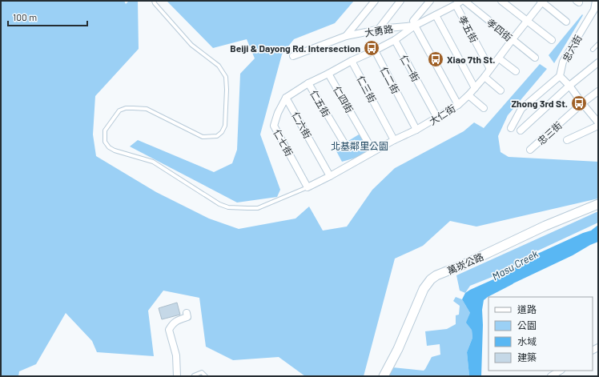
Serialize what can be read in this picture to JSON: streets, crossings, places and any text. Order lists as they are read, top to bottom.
{
  "streets": {
    "street": [
      "孝五街",
      "孝四街",
      "大勇路",
      "忠六街",
      "仁一街",
      "仁二街",
      "仁三街",
      "仁四街",
      "仁五街",
      "大仁街",
      "仁六街",
      "忠三街",
      "仁七街",
      "萬崁公路"
    ]
  },
  "crossings": [
    ["孝五街", "大勇路"],
    ["孝五街", "大仁街"],
    ["孝四街", "大仁街"],
    ["仁一街", "大仁街"],
    ["仁二街", "大仁街"],
    ["仁三街", "大仁街"],
    ["仁四街", "仁五街"],
    ["大仁街", "仁六街"],
    ["大仁街", "仁七街"],
    ["仁六街", "仁七街"]
  ],
  "water": ["Masu Creek"],
  "parks": ["北基鄰里公園"],
  "places": {
    "bus stop": ["Beiji & Dayong Rd. Intersection", "Xiao 7th St.", "Zhong 3rd St."]
  },
  "legend": [
    "道路",
    "公園",
    "水域",
    "建築"
  ],
  "scale_bar": "100 m"
}
